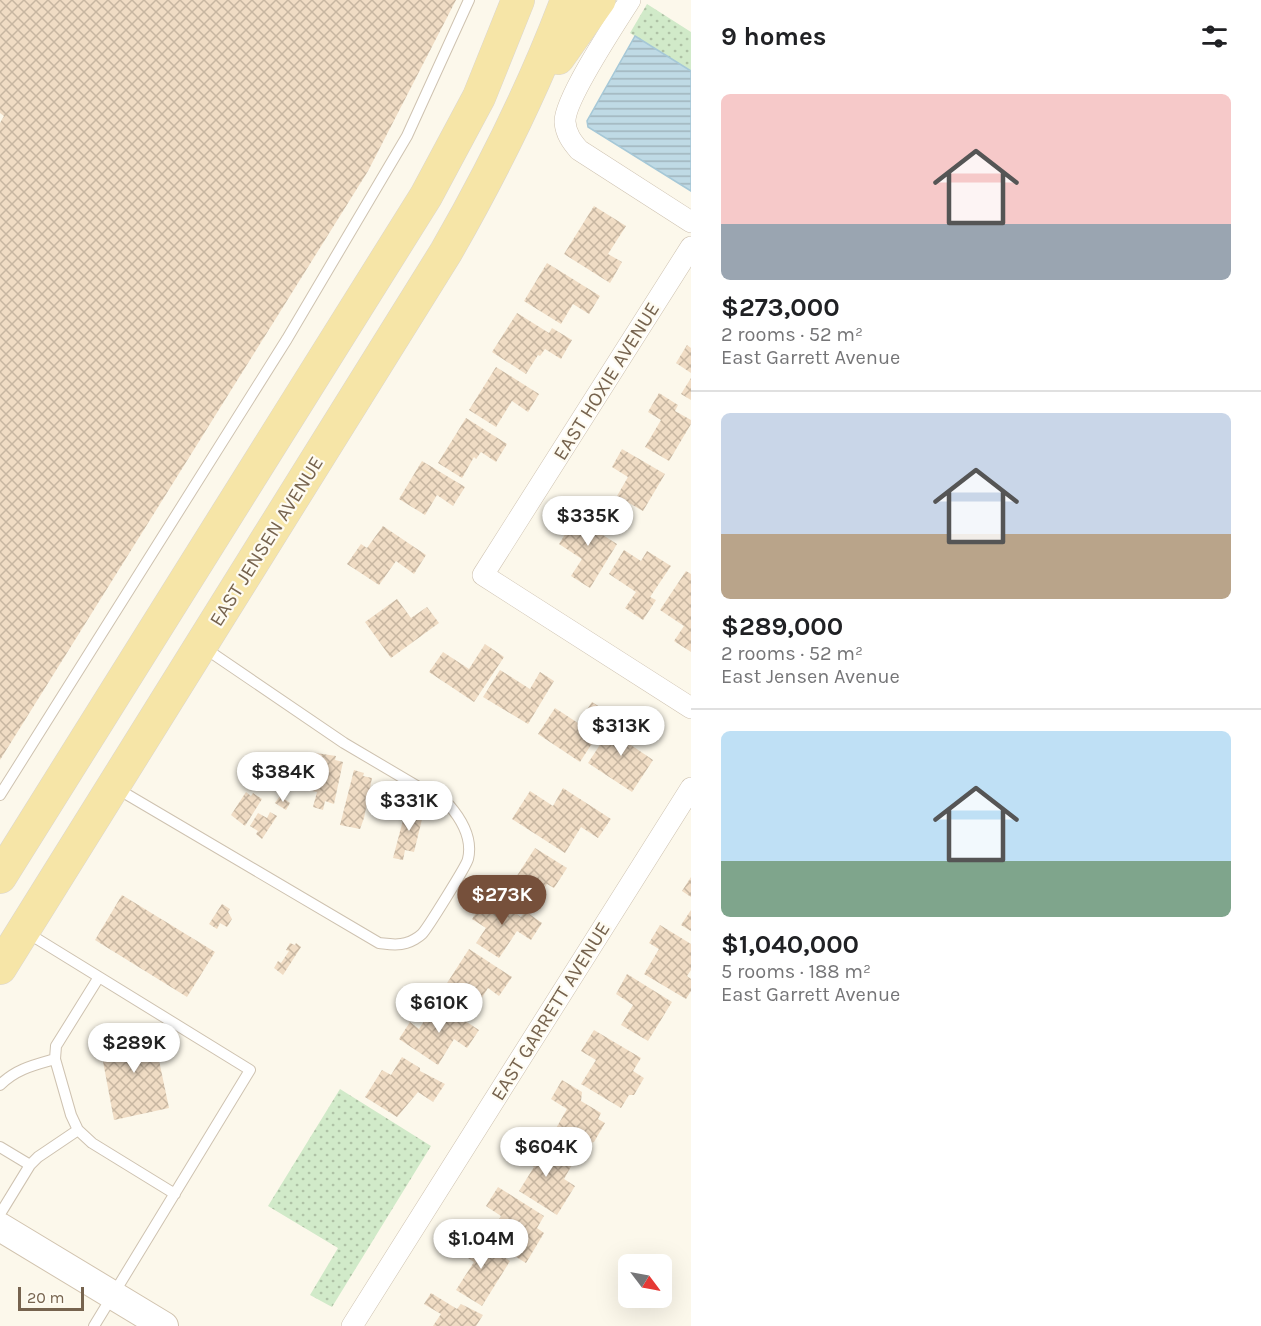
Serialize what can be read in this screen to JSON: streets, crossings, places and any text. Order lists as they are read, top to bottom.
{
  "streets": {
    "main road": ["EAST JENSEN AVENUE"],
    "street": ["EAST HOXIE AVENUE", "EAST GARRETT AVENUE"]
  },
  "scale_bar": "20 m",
  "north": "bottom right",
  "page": {
    "heading": "9 homes",
    "list": [
      {
        "name": "$273,000",
        "note": "2 rooms · 52 m² · East Garrett Avenue"
      },
      {
        "name": "$289,000",
        "note": "2 rooms · 52 m² · East Jensen Avenue"
      },
      {
        "name": "$1,040,000",
        "note": "5 rooms · 188 m² · East Garrett Avenue"
      }
    ],
    "price": [
      "$335K",
      "$313K",
      "$384K",
      "$331K",
      "$273K",
      "$610K",
      "$289K",
      "$604K",
      "$1.04M"
    ],
    "scale": "20 m"
  }
}
